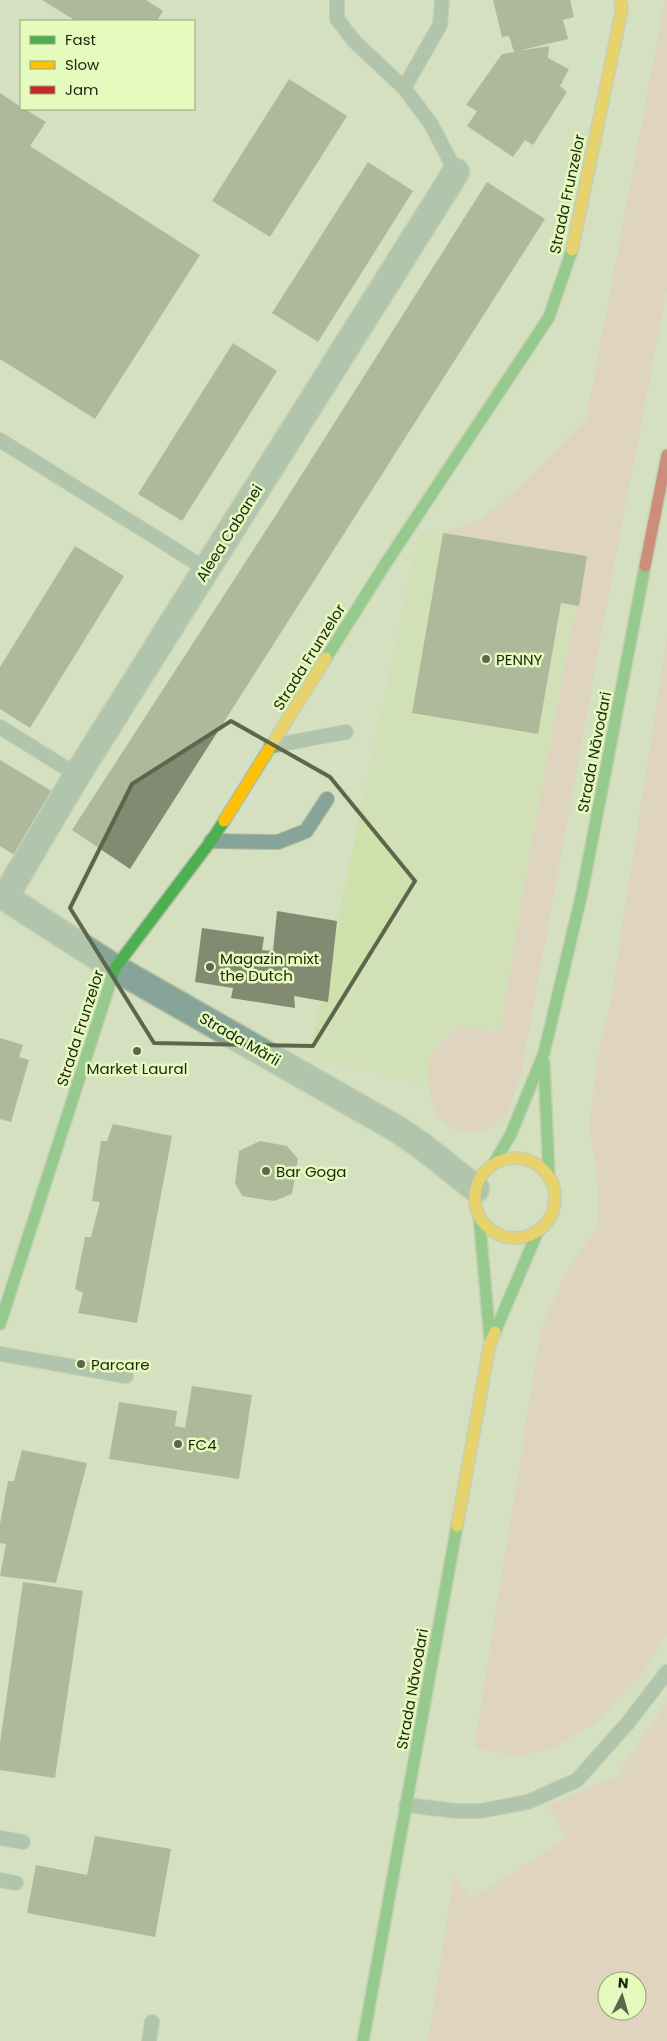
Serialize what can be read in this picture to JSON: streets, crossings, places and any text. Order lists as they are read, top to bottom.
{
  "streets": {
    "main road": ["Strada Frunzelor", "Strada Năvodari"],
    "street": ["Aleea Cabanei", "Strada Mării"]
  },
  "crossings": [
    ["Strada Frunzelor", "Strada Mării"],
    ["Aleea Cabanei", "Strada Mării"]
  ],
  "places": [
    "PENNY",
    "Magazin mixt the Dutch",
    "Market Laural",
    "Bar Goga",
    "Parcare",
    "FC4"
  ],
  "legend": ["Fast", "Slow", "Jam"],
  "north": "top"
}
